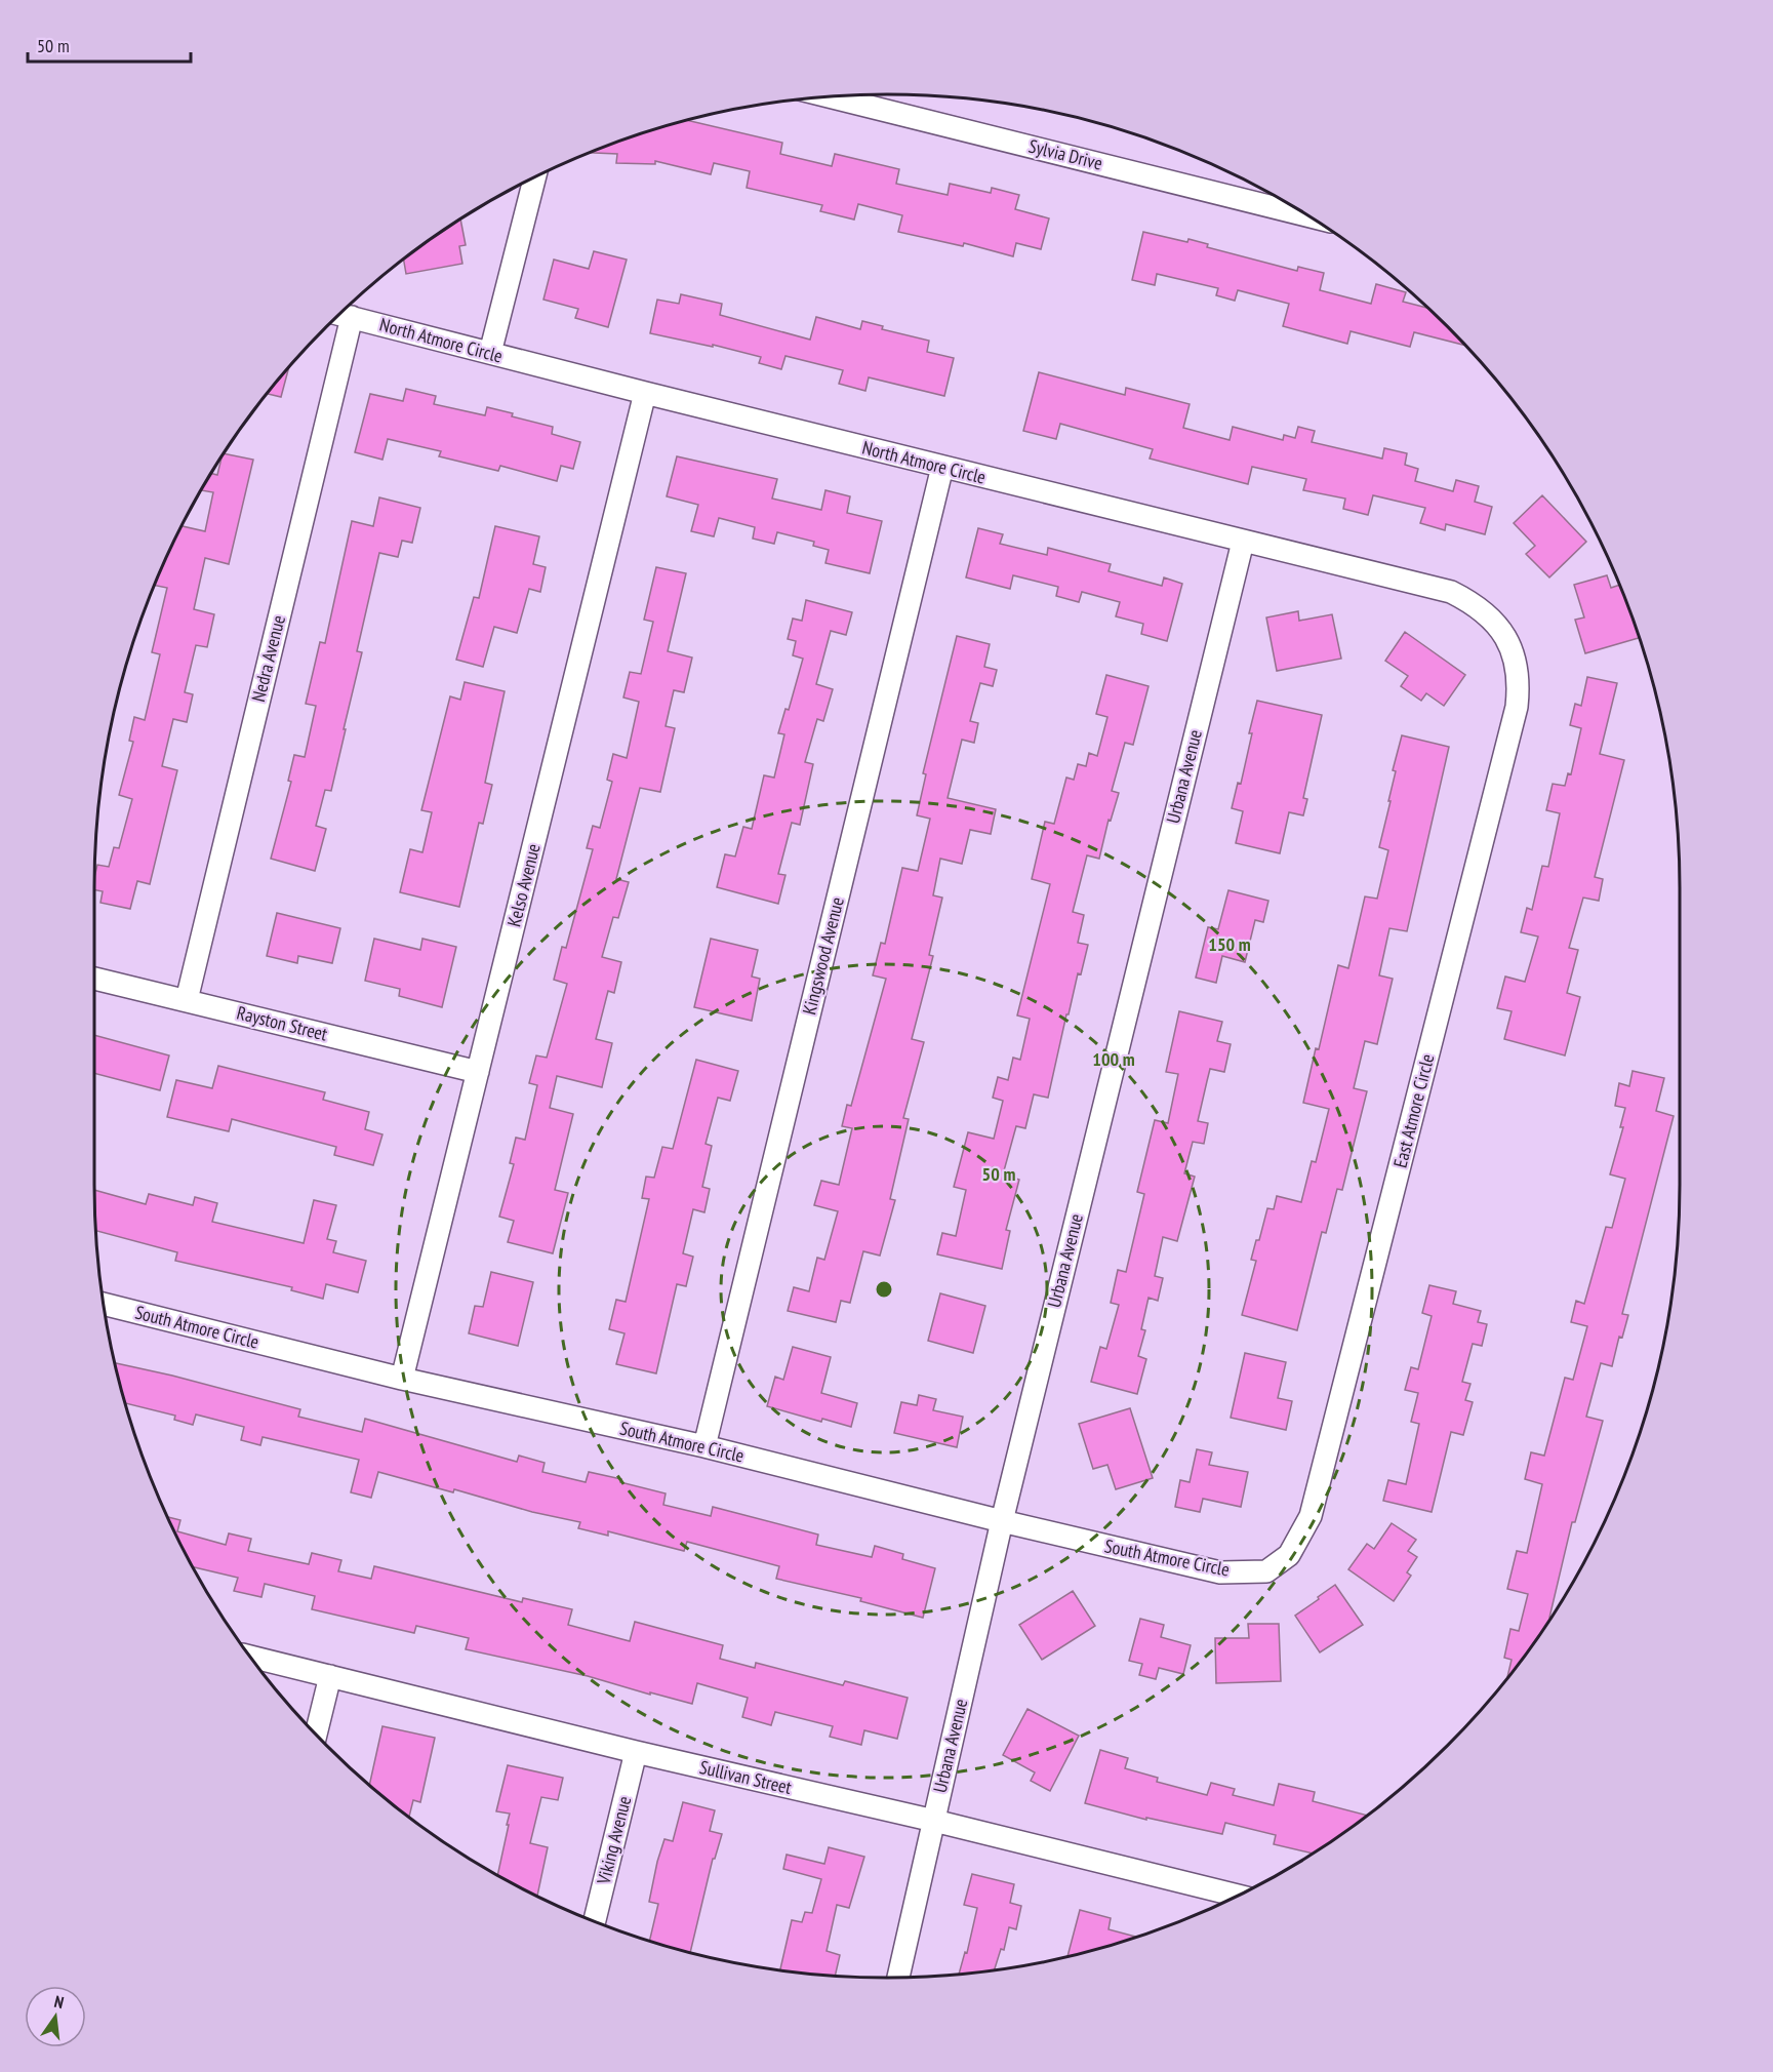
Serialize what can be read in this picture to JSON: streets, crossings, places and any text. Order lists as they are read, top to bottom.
{
  "streets": {
    "street": [
      "Sylvia Drive",
      "North Atmore Circle",
      "Nedra Avenue",
      "Urbana Avenue",
      "Kelso Avenue",
      "Kingswood Avenue",
      "Rayston Street",
      "East Atmore Circle",
      "South Atmore Circle",
      "Sullivan Street",
      "Viking Avenue"
    ]
  },
  "crossings": [
    ["North Atmore Circle", "Nedra Avenue"],
    ["North Atmore Circle", "Urbana Avenue"],
    ["North Atmore Circle", "Kelso Avenue"],
    ["North Atmore Circle", "Kingswood Avenue"],
    ["North Atmore Circle", "East Atmore Circle"],
    ["Nedra Avenue", "Rayston Street"],
    ["Urbana Avenue", "South Atmore Circle"],
    ["Urbana Avenue", "Sullivan Street"],
    ["Kelso Avenue", "Rayston Street"],
    ["Kelso Avenue", "South Atmore Circle"],
    ["Kingswood Avenue", "South Atmore Circle"],
    ["East Atmore Circle", "South Atmore Circle"],
    ["Sullivan Street", "Viking Avenue"]
  ],
  "scale_bar": "50 m",
  "north": "top",
  "rings": ["150 m", "100 m", "50 m"]
}
